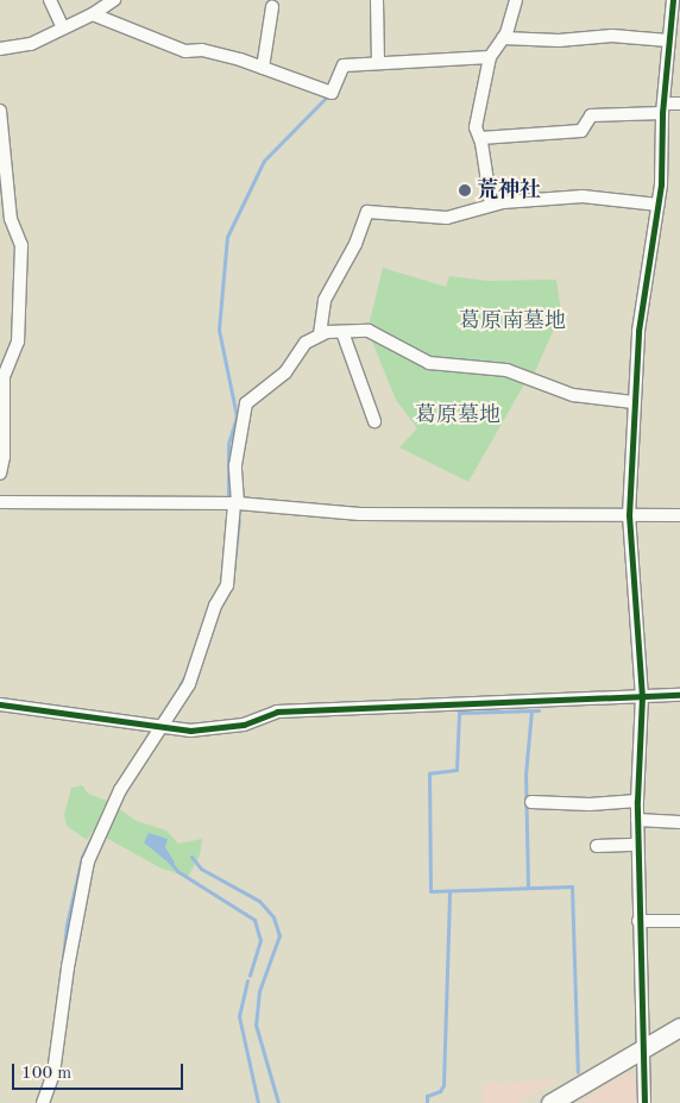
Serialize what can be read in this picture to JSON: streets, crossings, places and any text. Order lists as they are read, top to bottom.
{
  "parks": ["葛原南墓地", "葛原墓地"],
  "places": ["荒神社"],
  "scale_bar": "100 m"
}
